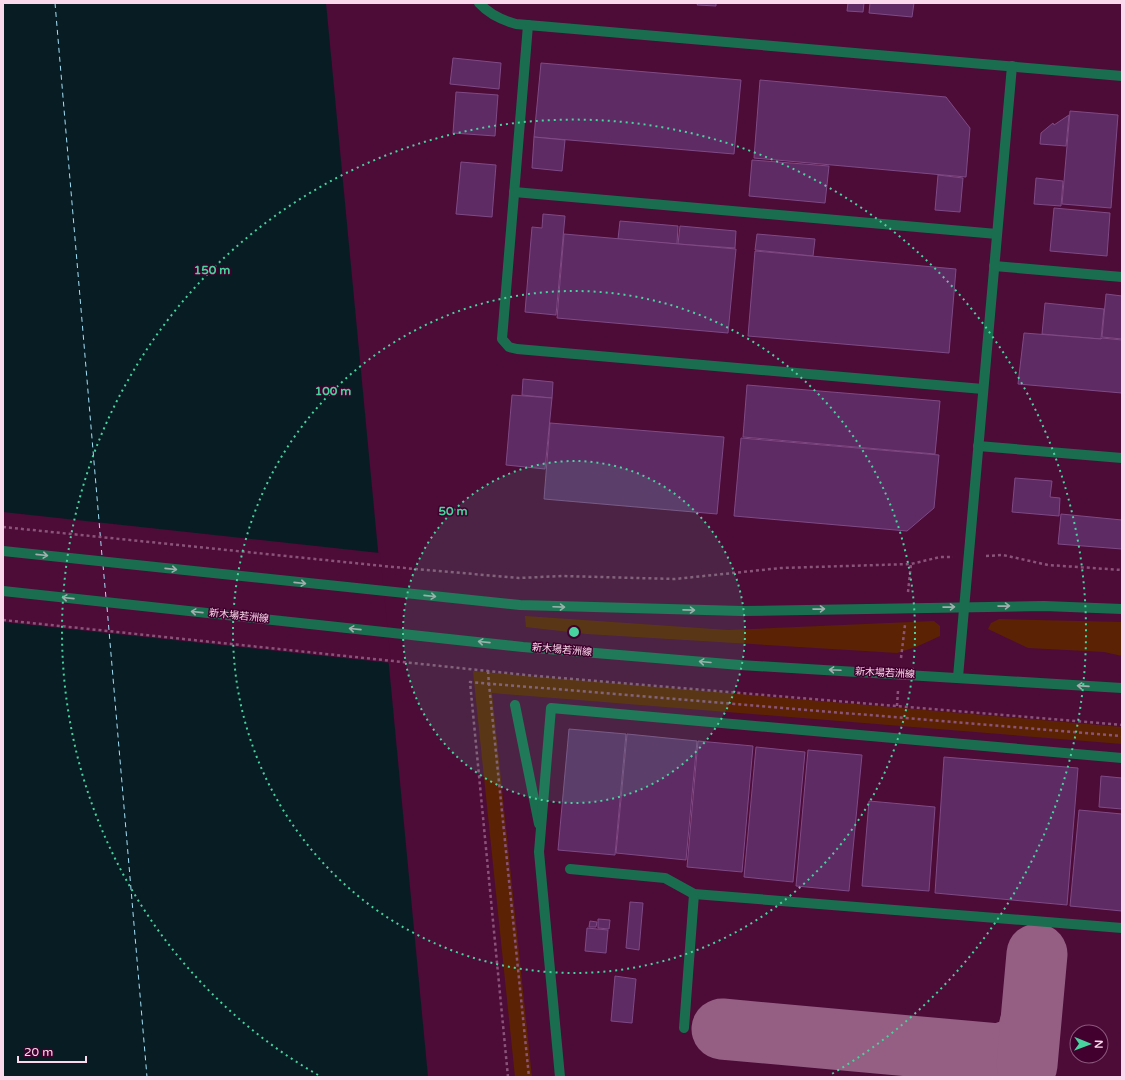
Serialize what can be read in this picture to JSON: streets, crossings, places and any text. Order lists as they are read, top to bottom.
{
  "streets": {
    "street": ["新木場若洲線"]
  },
  "scale_bar": "20 m",
  "north": "right",
  "rings": ["150 m", "100 m", "50 m"]
}
